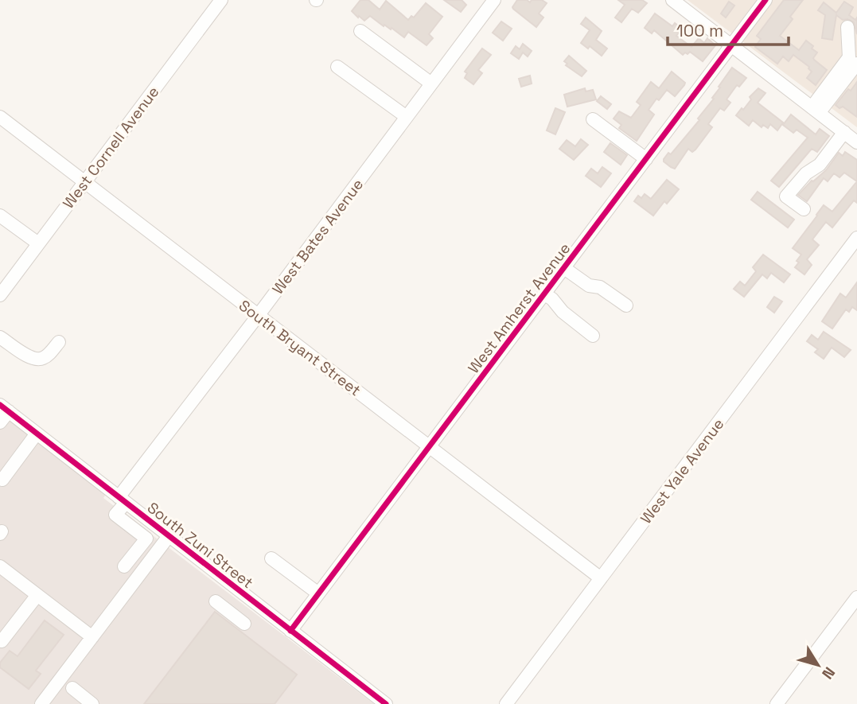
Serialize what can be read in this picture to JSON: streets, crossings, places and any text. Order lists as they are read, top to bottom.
{
  "streets": {
    "street": [
      "West Cornell Avenue",
      "West Bates Avenue",
      "West Amherst Avenue",
      "South Bryant Street",
      "West Yale Avenue",
      "South Zuni Street"
    ]
  },
  "crossings": [
    ["West Cornell Avenue", "South Bryant Street"],
    ["West Bates Avenue", "South Bryant Street"],
    ["West Bates Avenue", "South Zuni Street"],
    ["West Amherst Avenue", "South Bryant Street"],
    ["West Amherst Avenue", "South Zuni Street"],
    ["South Bryant Street", "West Yale Avenue"]
  ],
  "scale_bar": "100 m",
  "north": "bottom right"
}
